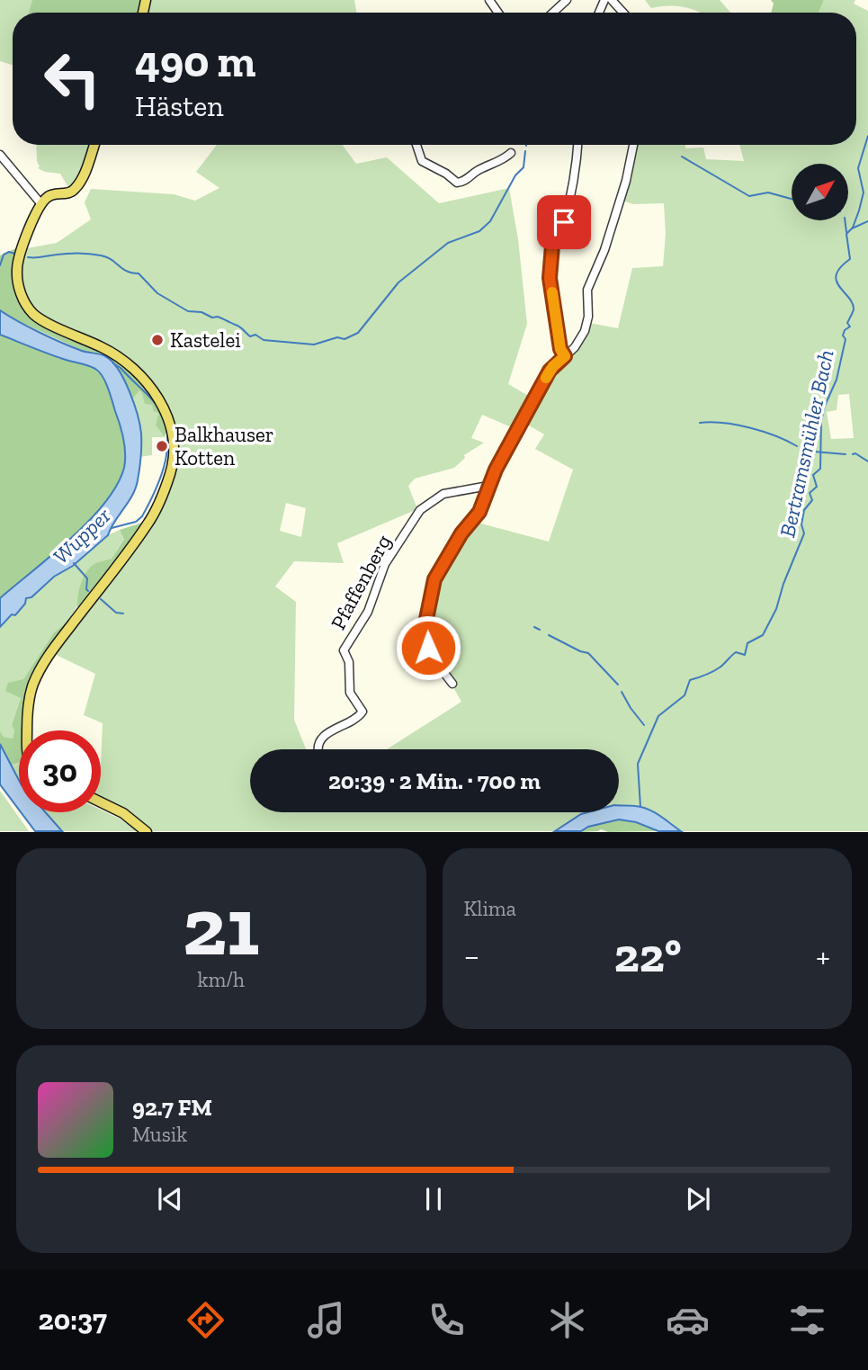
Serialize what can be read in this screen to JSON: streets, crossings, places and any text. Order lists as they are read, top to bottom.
{
  "streets": {
    "street": ["Pfaffenberg"]
  },
  "water": ["Bertramsmühler Bach", "Wupper"],
  "places": ["Kastelei", "Balkhauser Kotten"],
  "north": "top right",
  "page": {
    "turn": ["490 m", "Hästen"],
    "limit": "30",
    "trip": "20:39 · 2 Min. · 700 m",
    "tile": [
      ["21", "km/h"],
      "Klima"
    ],
    "heat": ["−", "22°", "+"],
    "song": ["92.7 FM", "Musik"],
    "tabs": "20:37"
  }
}
